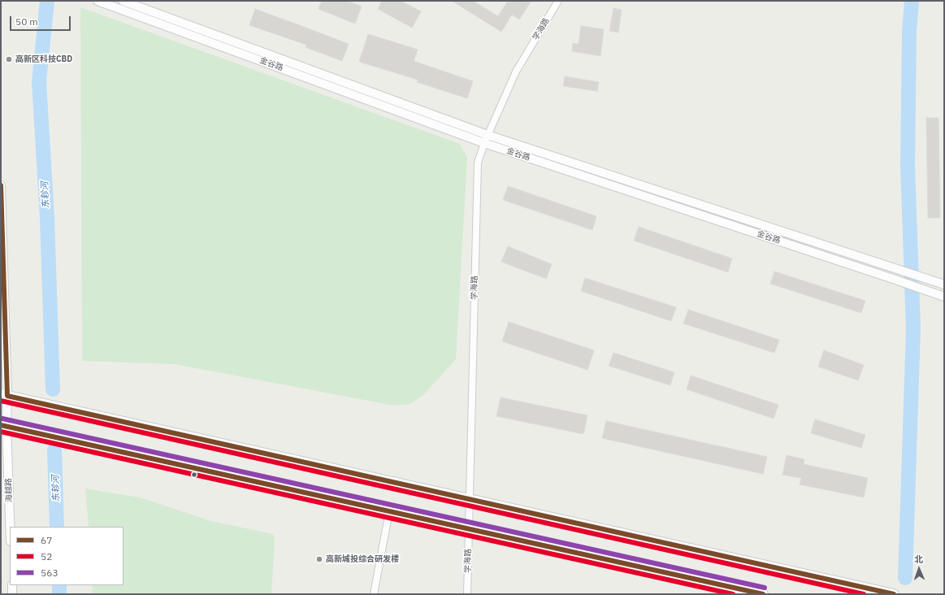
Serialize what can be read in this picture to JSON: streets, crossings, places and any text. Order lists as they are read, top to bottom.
{
  "streets": {
    "street": ["学海路", "金谷路", "海越路"]
  },
  "crossings": [
    ["学海路", "金谷路"]
  ],
  "water": ["东轸河"],
  "places": ["高新区科技CBD", "高新城投综合研发楼"],
  "lines": ["transit line 67", "transit line 52", "transit line 563"],
  "legend": ["67", "52", "563"],
  "scale_bar": "50 m",
  "north": "top"
}
